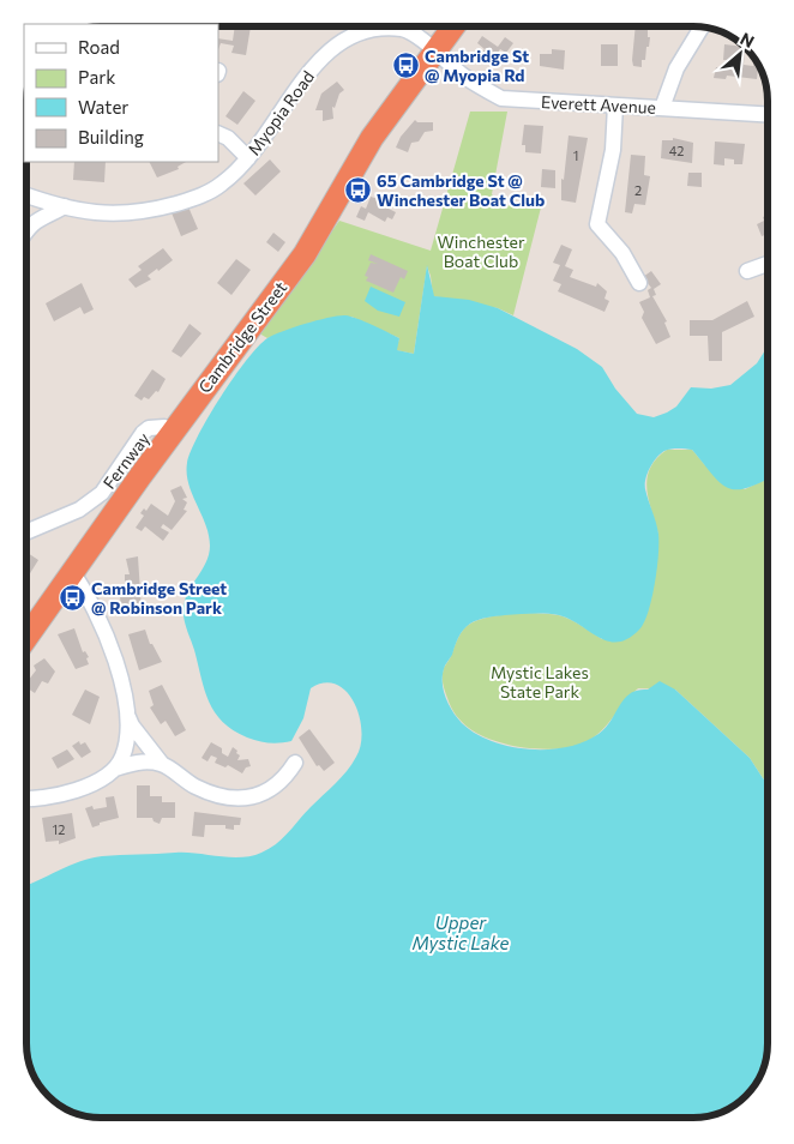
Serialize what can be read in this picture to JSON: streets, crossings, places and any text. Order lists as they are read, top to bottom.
{
  "streets": {
    "highway": ["Cambridge Street"],
    "street": ["Everett Avenue", "Myopia Road", "Fernway"]
  },
  "crossings": [
    ["Everett Avenue", "Myopia Road"],
    ["Everett Avenue", "Cambridge Street"],
    ["Myopia Road", "Cambridge Street"],
    ["Cambridge Street", "Fernway"]
  ],
  "water": ["Upper Mystic Lake"],
  "parks": ["Winchester Boat Club", "Mystic Lakes State Park"],
  "places": {
    "bus stop": ["Cambridge St @ Myopia Rd", "65 Cambridge St @ Winchester Boat Club", "Cambridge Street @ Robinson Park"]
  },
  "house_numbers": [
    "42",
    "1",
    "2",
    "12"
  ],
  "legend": [
    "Road",
    "Park",
    "Water",
    "Building"
  ],
  "north": "top right"
}
